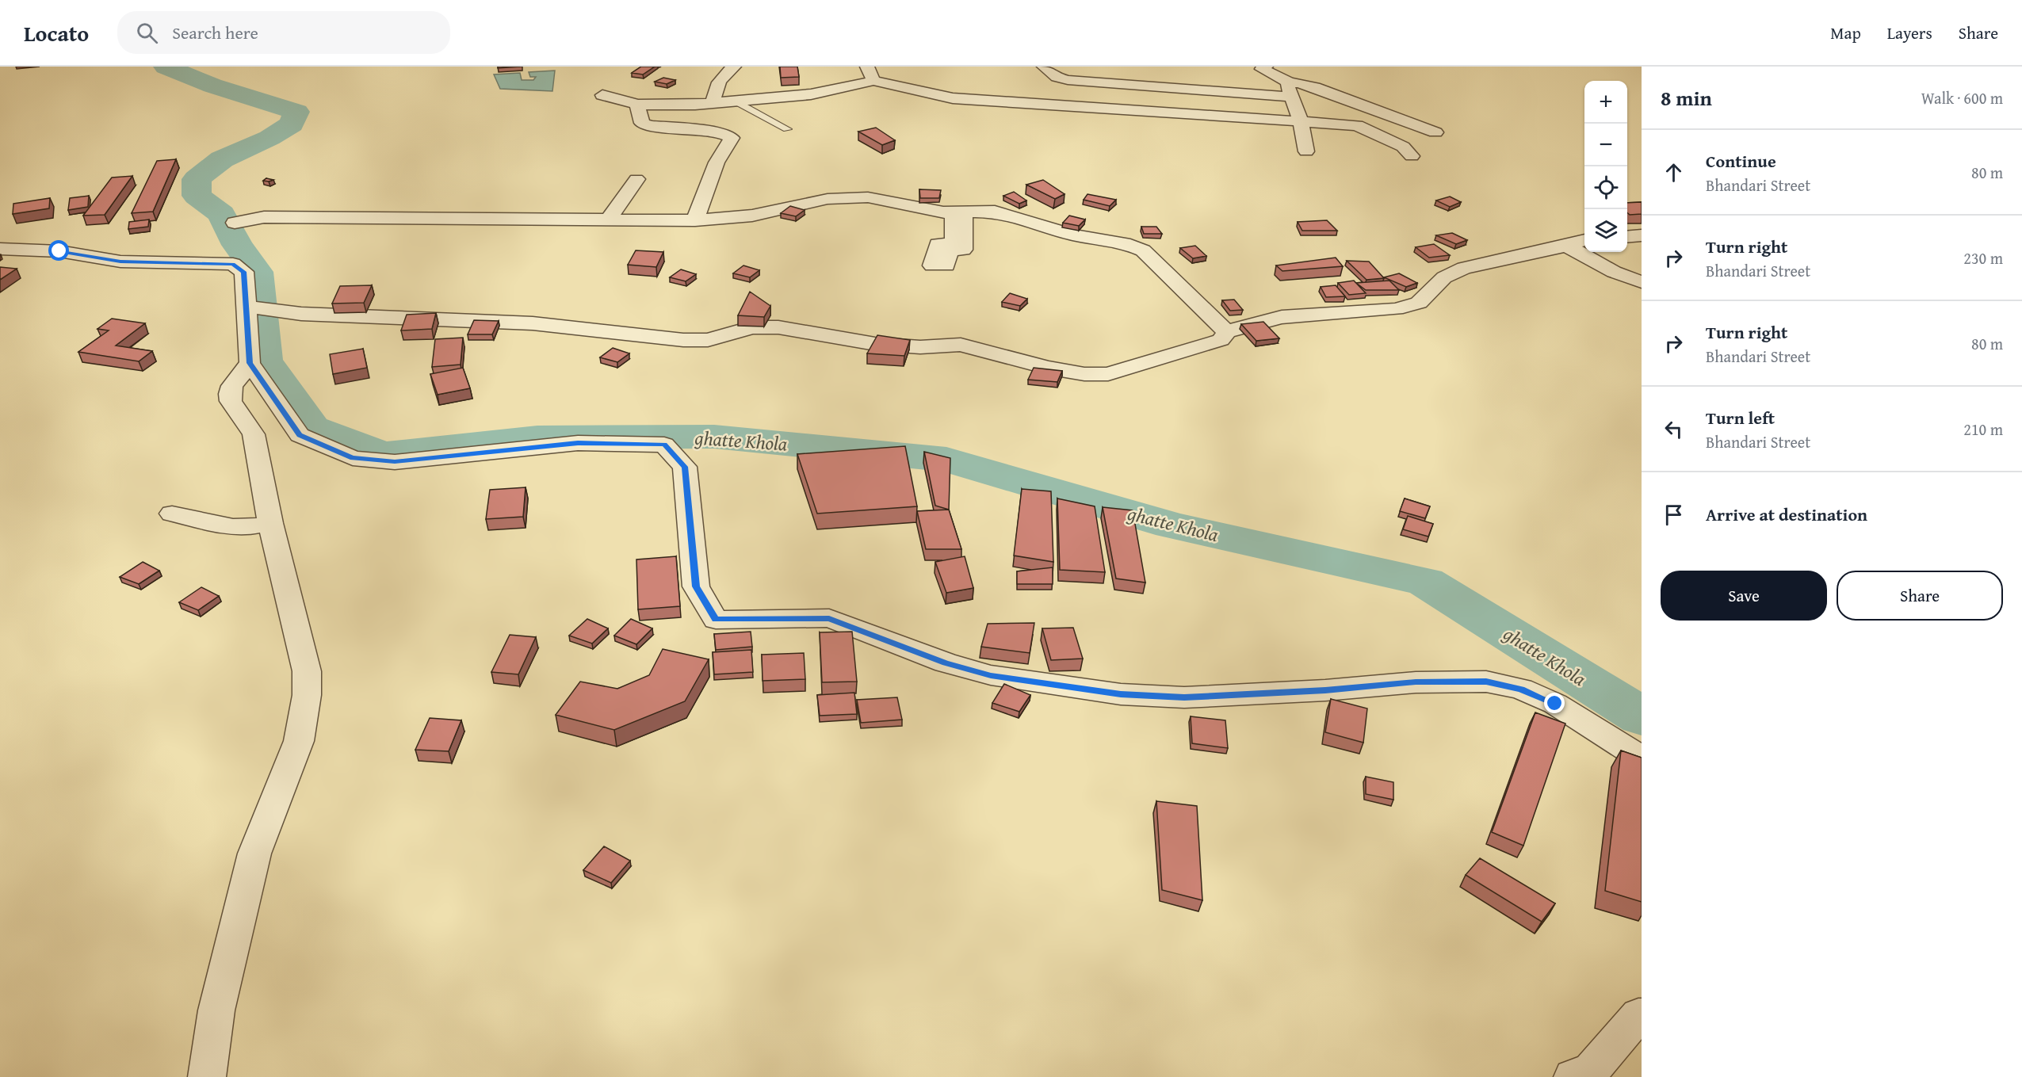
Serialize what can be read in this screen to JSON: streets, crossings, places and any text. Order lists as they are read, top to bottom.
{
  "water": ["ghatte Khola"],
  "page": {
    "header": "Locato",
    "search": "Search here",
    "nav": ["Map", "Layers", "Share"],
    "heading": ["8 min", "Walk · 600 m"],
    "map_buttons": ["+", "−"],
    "list": [
      ["Continue", "Bhandari Street", "80 m"],
      ["Turn right", "Bhandari Street", "230 m"],
      ["Turn right", "Bhandari Street", "80 m"],
      ["Turn left", "Bhandari Street", "210 m"],
      "Arrive at destination"
    ],
    "buttons": ["Save", "Share"]
  }
}
